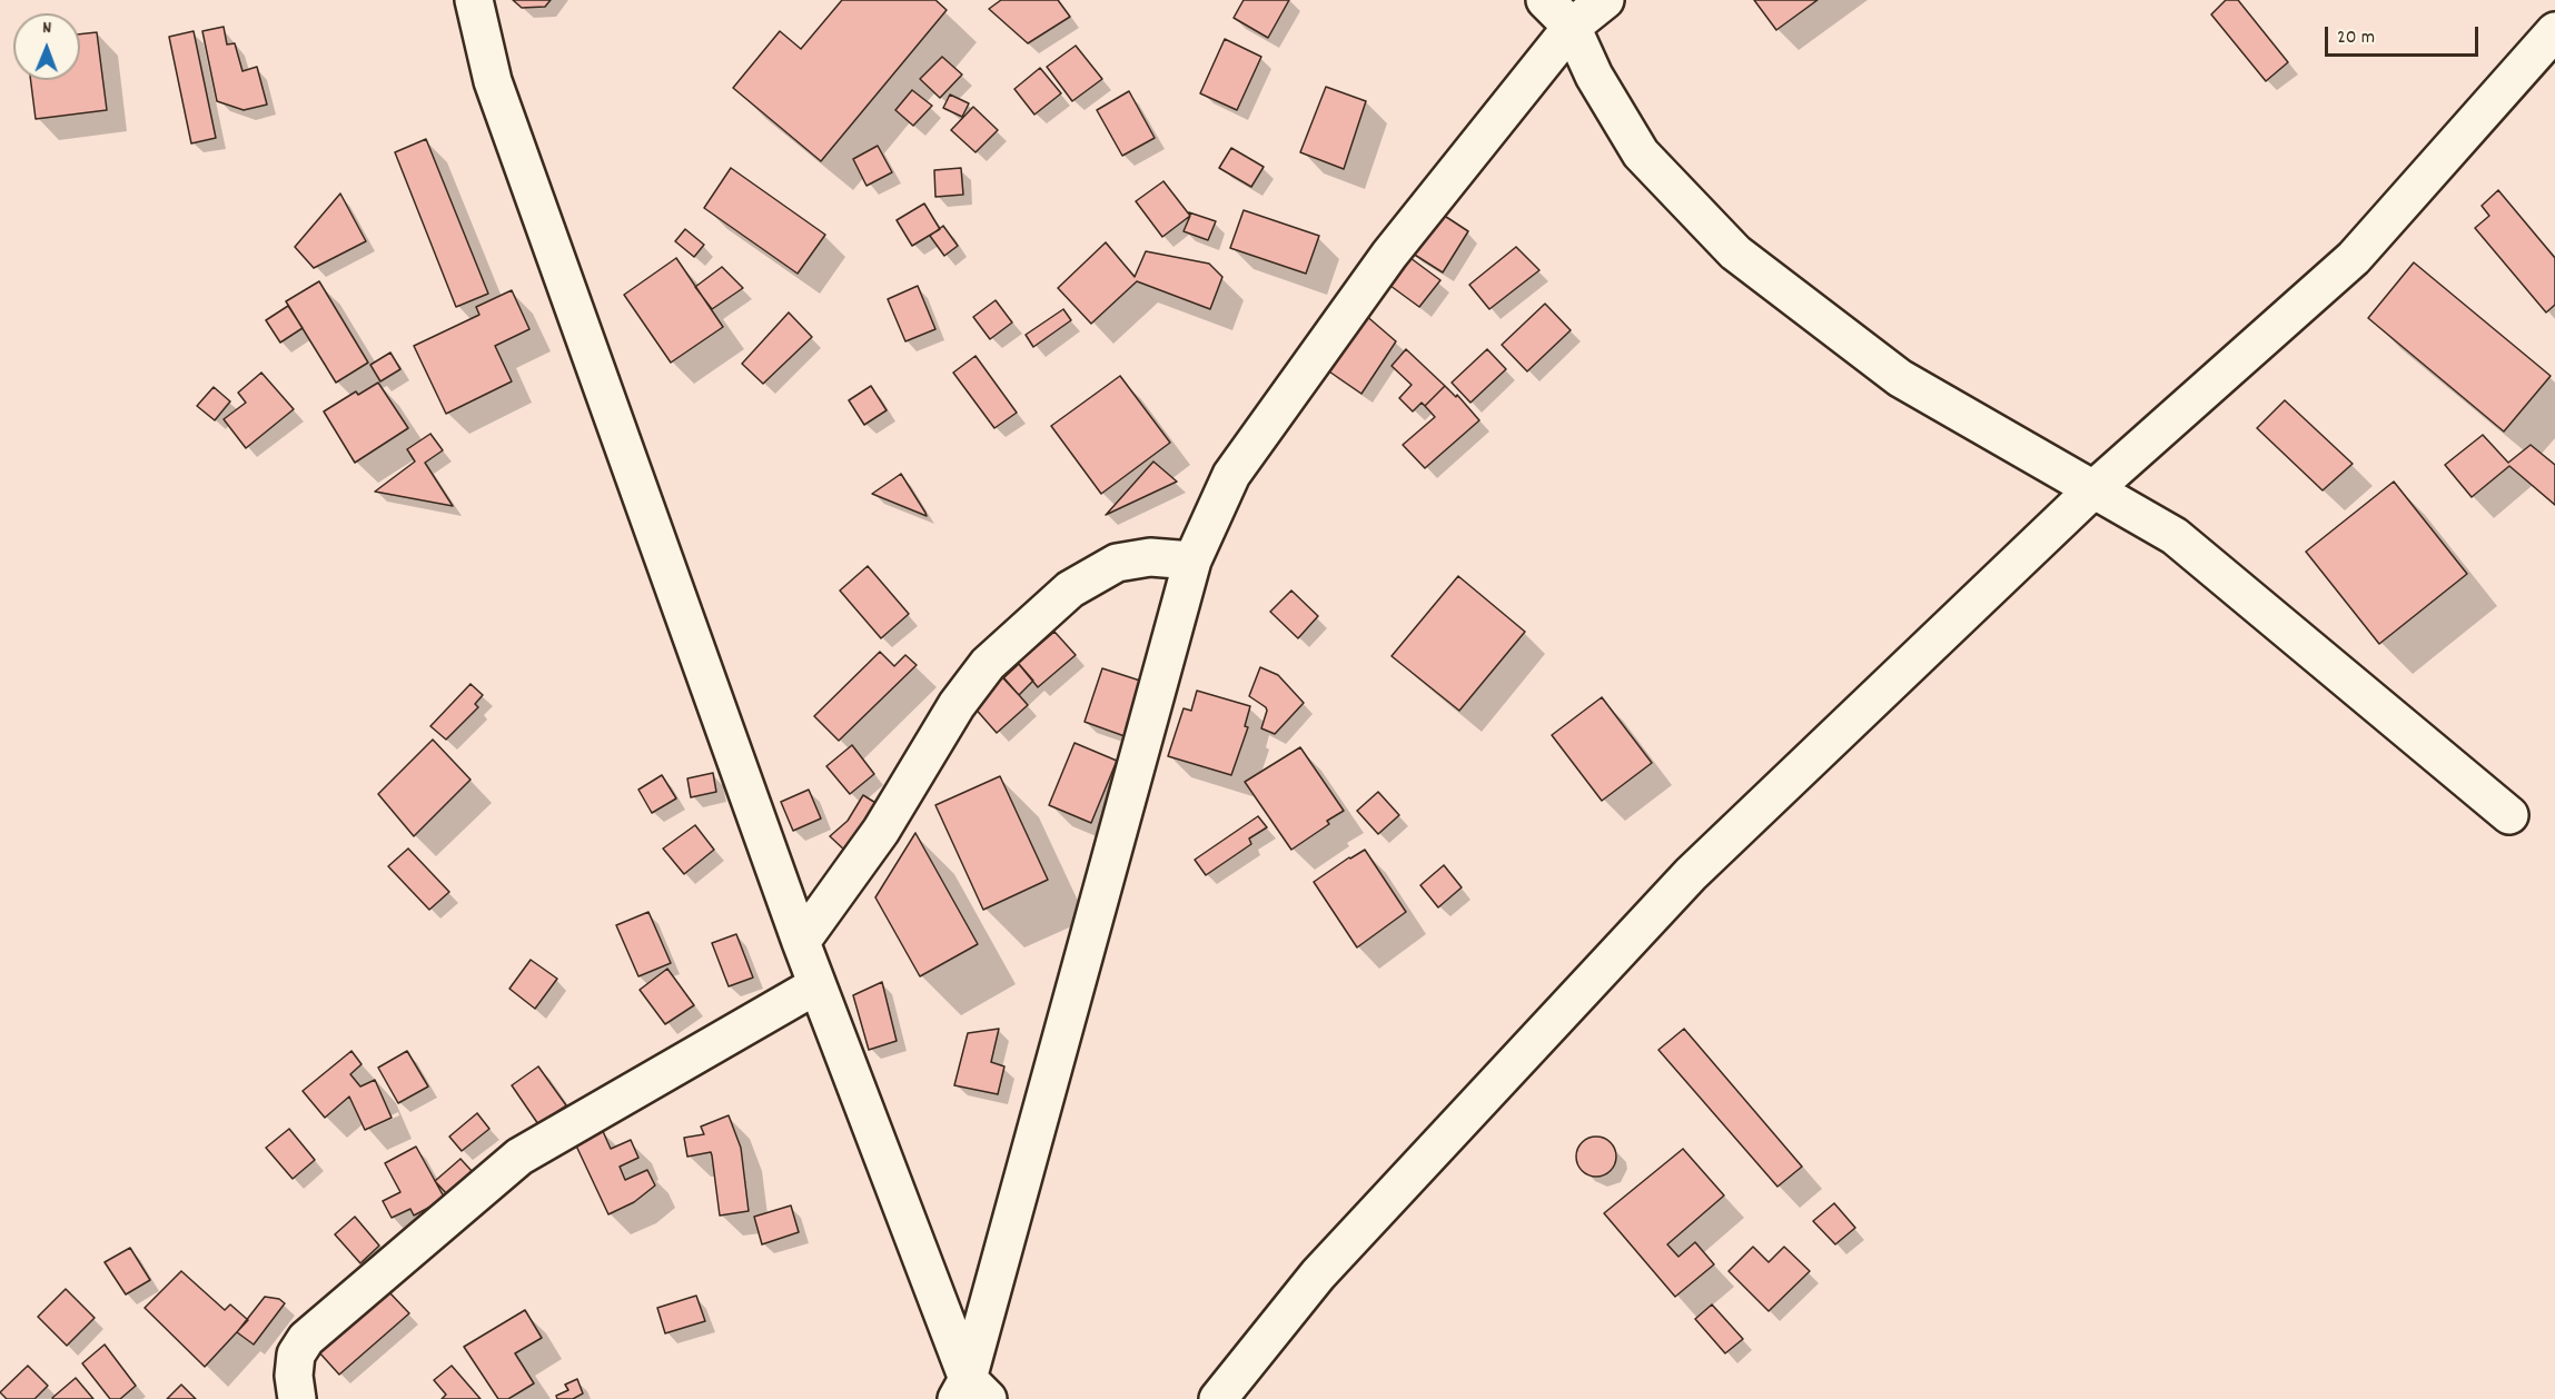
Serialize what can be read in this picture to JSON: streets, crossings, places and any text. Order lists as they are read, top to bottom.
{
  "scale_bar": "20 m",
  "north": "top"
}
